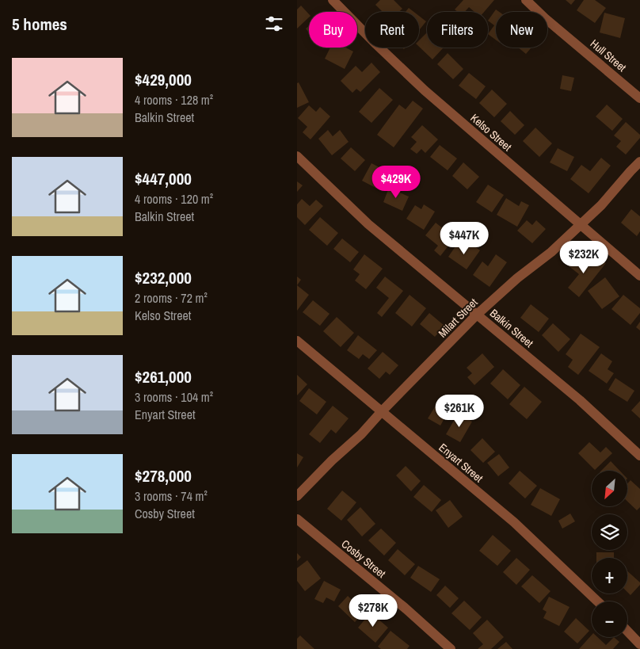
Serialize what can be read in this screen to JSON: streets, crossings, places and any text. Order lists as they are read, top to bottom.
{
  "streets": {
    "street": [
      "Hull Street",
      "Kelso Street",
      "Milart Street",
      "Balkin Street",
      "Enyart Street",
      "Cosby Street"
    ]
  },
  "crossings": [
    ["Kelso Street", "Milart Street"],
    ["Milart Street", "Balkin Street"],
    ["Milart Street", "Enyart Street"]
  ],
  "north": "bottom left",
  "page": {
    "heading": "5 homes",
    "chip": [
      "Buy",
      "Rent",
      "Filters",
      "New"
    ],
    "list": [
      {
        "name": "$429,000",
        "note": "4 rooms · 128 m² · Balkin Street"
      },
      {
        "name": "$447,000",
        "note": "4 rooms · 120 m² · Balkin Street"
      },
      {
        "name": "$232,000",
        "note": "2 rooms · 72 m² · Kelso Street"
      },
      {
        "name": "$261,000",
        "note": "3 rooms · 104 m² · Enyart Street"
      },
      {
        "name": "$278,000",
        "note": "3 rooms · 74 m² · Cosby Street"
      }
    ],
    "price": [
      "$429K",
      "$447K",
      "$232K",
      "$261K",
      "$278K"
    ],
    "map_buttons": ["+", "−"]
  }
}
